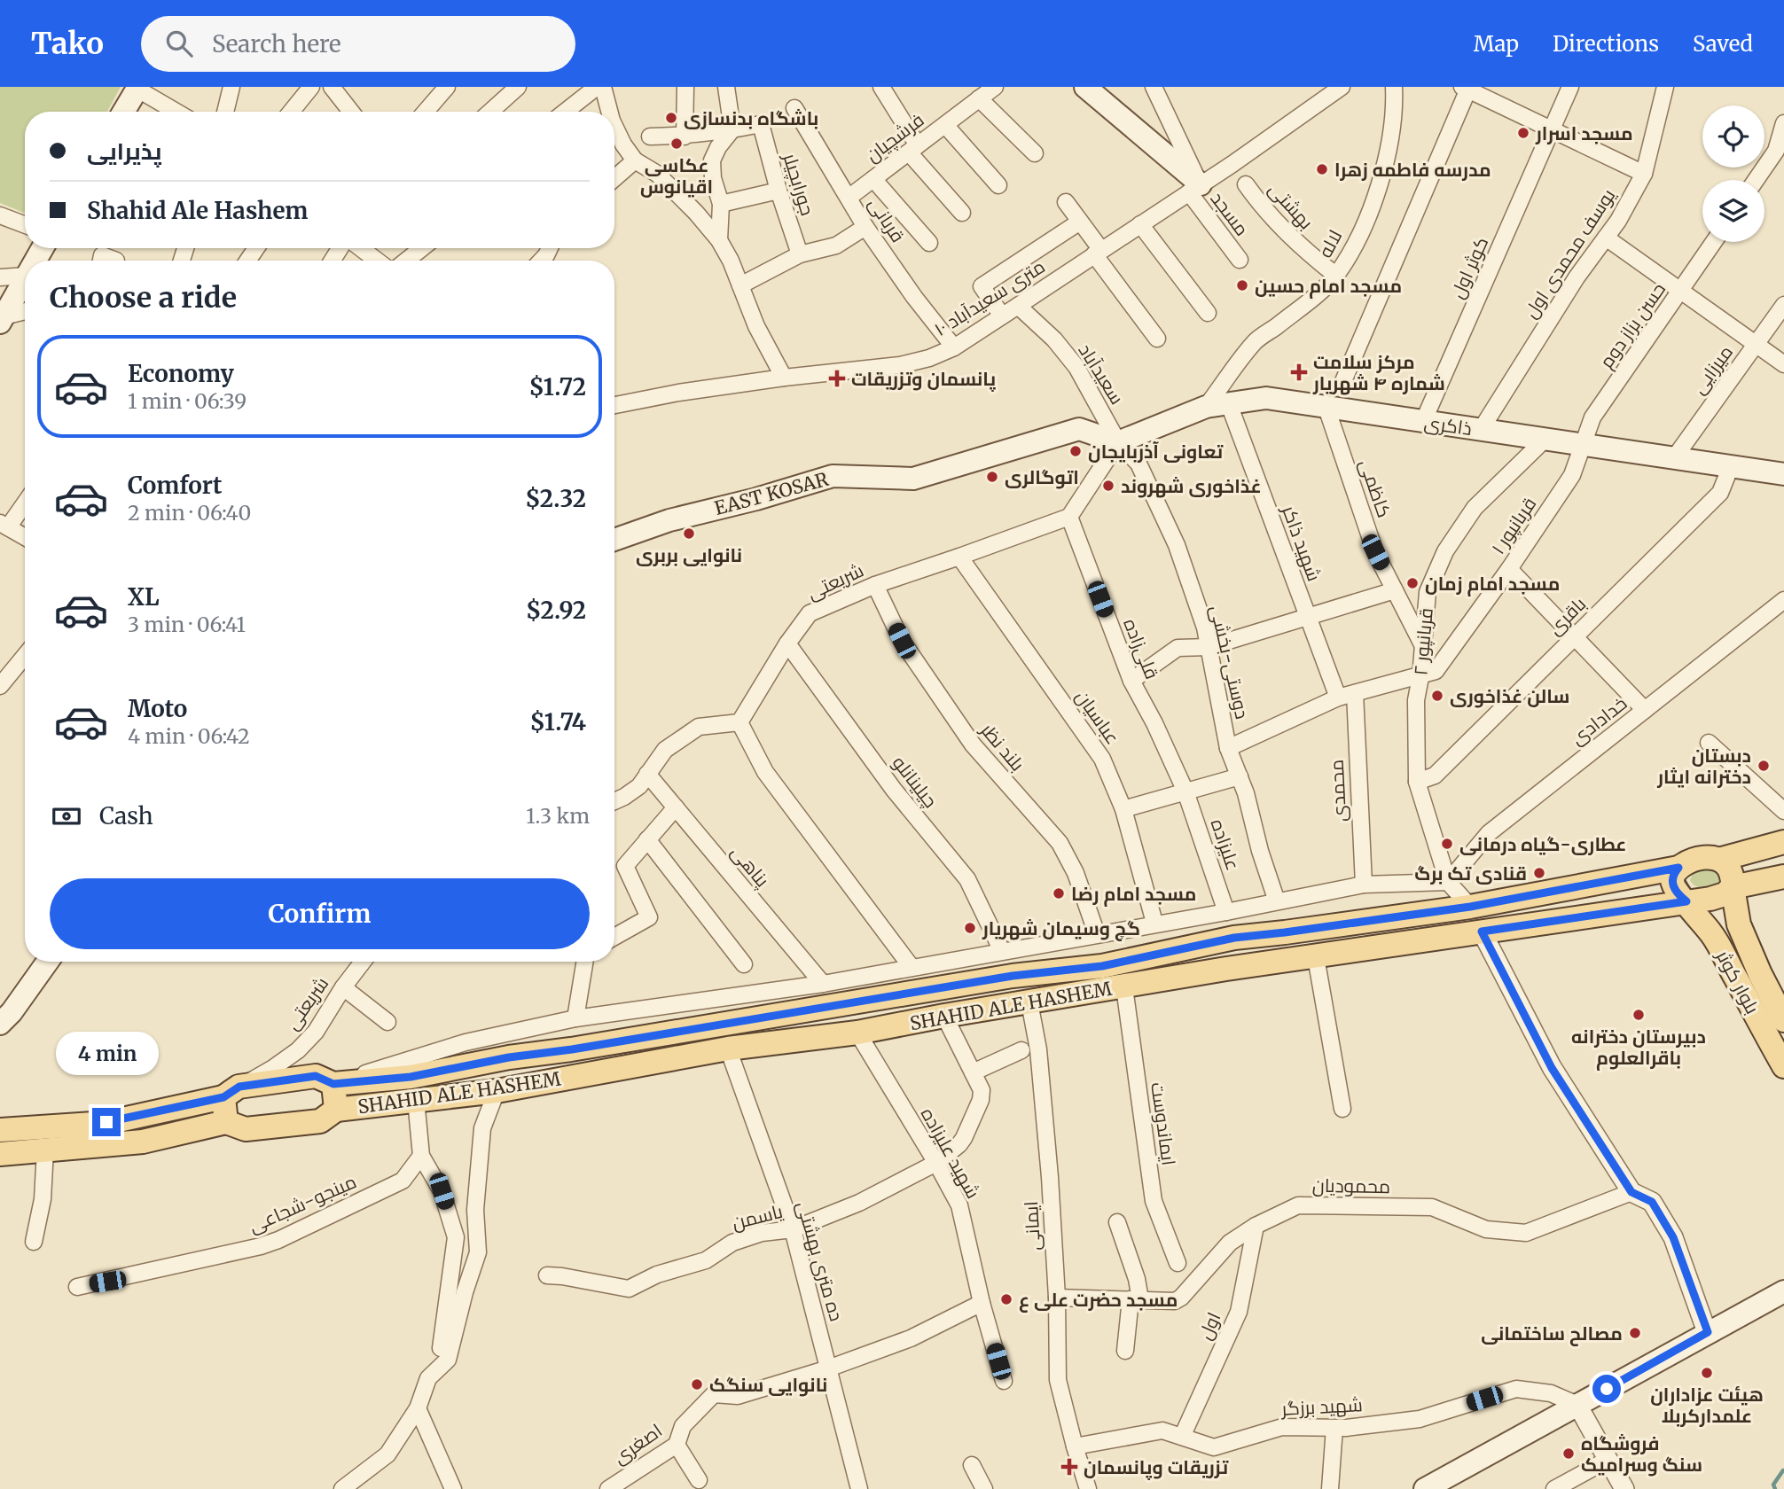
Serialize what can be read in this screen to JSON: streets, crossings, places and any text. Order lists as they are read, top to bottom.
{
  "streets": {
    "main road": [
      "ذاکری",
      "EAST KOSAR",
      "بلوار کوثر",
      "SHAHID ALE HASHEM"
    ],
    "street": [
      "فرشچیان",
      "جورابچیلر",
      "بهشتی",
      "مسجد",
      "قربانی",
      "لاله",
      "یوسف محمدی اول",
      "کوثر اول",
      "۱۰ متری سعیدآباد",
      "حسن بزاز دوم",
      "میرزایی",
      "سعیدآباد",
      "کاظمی",
      "قربانپور ۱",
      "شهید ذاکر",
      "شریعتی",
      "باقری",
      "قربانپور ۲",
      "قلی‌زاده",
      "دوستی-بخشی",
      "عباسیان",
      "خدادادی",
      "بلند نظر",
      "چیلینانلو",
      "محمدی",
      "علیزاده",
      "پناهی",
      "ایماندوست",
      "شهید علیزاده",
      "محمودیان",
      "مینجو-شجاعی",
      "یاسمن",
      "ایمانی",
      "ده متری بهشتی",
      "اول",
      "شهید برزگر",
      "اصغری"
    ]
  },
  "crossings": [
    ["فرشچیان", "قربانی"],
    ["بهشتی", "لاله"],
    ["مسجد", "۱۰ متری سعیدآباد"],
    ["قربانی", "۱۰ متری سعیدآباد"],
    ["لاله", "ذاکری"],
    ["یوسف محمدی اول", "ذاکری"],
    ["کوثر اول", "ذاکری"],
    ["۱۰ متری سعیدآباد", "سعیدآباد"],
    ["حسن بزاز دوم", "ذاکری"],
    ["حسن بزاز دوم", "قربانپور ۱"],
    ["میرزایی", "ذاکری"],
    ["سعیدآباد", "ذاکری"],
    ["سعیدآباد", "EAST KOSAR"],
    ["سعیدآباد", "دوستی-بخشی"],
    ["ذاکری", "کاظمی"],
    ["ذاکری", "EAST KOSAR"],
    ["ذاکری", "قربانپور ۱"],
    ["ذاکری", "شهید ذاکر"],
    ["ذاکری", "باقری"],
    ["ذاکری", "قربانپور ۲"],
    ["ذاکری", "دوستی-بخشی"],
    ["کاظمی", "قربانپور ۲"],
    ["EAST KOSAR", "دوستی-بخشی"],
    ["قربانپور ۱", "قربانپور ۲"],
    ["شریعتی", "قلی‌زاده"],
    ["شریعتی", "عباسیان"],
    ["شریعتی", "بلند نظر"],
    ["شریعتی", "چیلینانلو"],
    ["شریعتی", "SHAHID ALE HASHEM"],
    ["باقری", "قربانپور ۲"],
    ["قربانپور ۲", "خدادادی"],
    ["قلی‌زاده", "علیزاده"],
    ["بلوار کوثر", "SHAHID ALE HASHEM"],
    ["SHAHID ALE HASHEM", "ایماندوست"],
    ["SHAHID ALE HASHEM", "شهید علیزاده"],
    ["SHAHID ALE HASHEM", "یاسمن"],
    ["SHAHID ALE HASHEM", "ایمانی"],
    ["SHAHID ALE HASHEM", "ده متری بهشتی"],
    ["شهید علیزاده", "یاسمن"],
    ["محمودیان", "ایمانی"],
    ["محمودیان", "اول"],
    ["یاسمن", "ده متری بهشتی"],
    ["ایمانی", "شهید برزگر"],
    ["ده متری بهشتی", "اصغری"],
    ["اول", "شهید برزگر"]
  ],
  "places": {
    "other": [
      "باشگاه بدنسازی",
      "مسجد اسرار",
      "عکاسی اقیانوس",
      "مدرسه فاطمه زهرا",
      "مسجد امام حسین",
      "تعاونی آذربایجان",
      "اتوگالری",
      "غذاخوری شهروند",
      "نانوایی بربری",
      "مسجد امام زمان",
      "سالن غذاخوری",
      "دبستان دخترانه ایثار",
      "عطاری-گیاه درمانی",
      "قنادی تک برگ",
      "مسجد امام رضا",
      "گچ وسیمان شهریار",
      "دبیرستان دخترانه باقرالعلوم",
      "مسجد حضرت علی ع",
      "مصالح ساختمانی",
      "هیئت عزاداران علمدارکربلا",
      "نانوایی سنگک",
      "فروشگاه سنگ وسرامیک"
    ],
    "health": ["مرکز سلامت شماره ۴ شهریار", "پانسمان وتزریقات", "تزریقات وپانسمان"]
  },
  "page": {
    "header": "Tako",
    "search": "Search here",
    "nav": ["Map", "Directions", "Saved"],
    "banner": ["پذیرایی", "Shahid Ale Hashem"],
    "heading": "Choose a ride",
    "list": [
      {
        "name": "Economy",
        "note": "1 min · 06:39",
        "value": "$1.72"
      },
      {
        "name": "Comfort",
        "note": "2 min · 06:40",
        "value": "$2.32"
      },
      {
        "name": "XL",
        "note": "3 min · 06:41",
        "value": "$2.92"
      },
      {
        "name": "Moto",
        "note": "4 min · 06:42",
        "value": "$1.74"
      }
    ],
    "pay": ["Cash", "1.3 km"],
    "buttons": "Confirm",
    "bubble": "4 min"
  }
}
